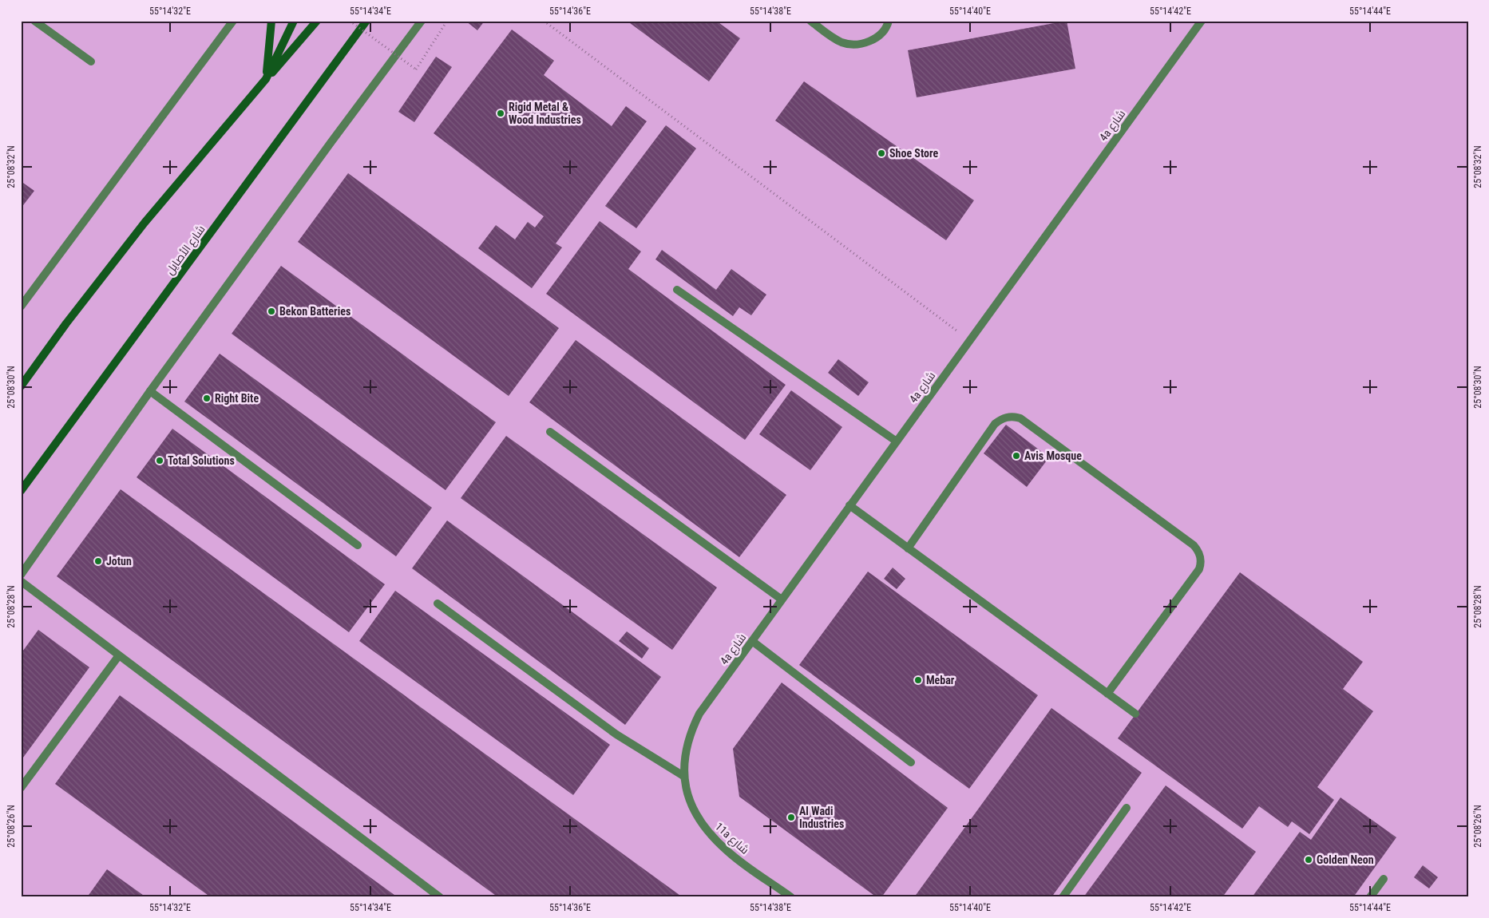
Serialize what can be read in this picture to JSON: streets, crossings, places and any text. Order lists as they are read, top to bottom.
{
  "streets": {
    "main road": ["شارع الأصايل"],
    "street": ["4a شارع", "11a شارع"]
  },
  "crossings": [
    ["4a شارع", "11a شارع"]
  ],
  "places": [
    "Rigid Metal & Wood Industries",
    "Shoe Store",
    "Bekon Batteries",
    "Right Bite",
    "Avis Mosque",
    "Total Solutions",
    "Jotun",
    "Mebar",
    "Al Wadi Industries",
    "Golden Neon"
  ],
  "coordinates": [
    "55°14'32\"E",
    "55°14'34\"E",
    "55°14'36\"E",
    "55°14'38\"E",
    "55°14'40\"E",
    "55°14'42\"E",
    "55°14'44\"E",
    "25°08'32\"N",
    "25°08'30\"N",
    "25°08'28\"N",
    "25°08'26\"N"
  ]
}
